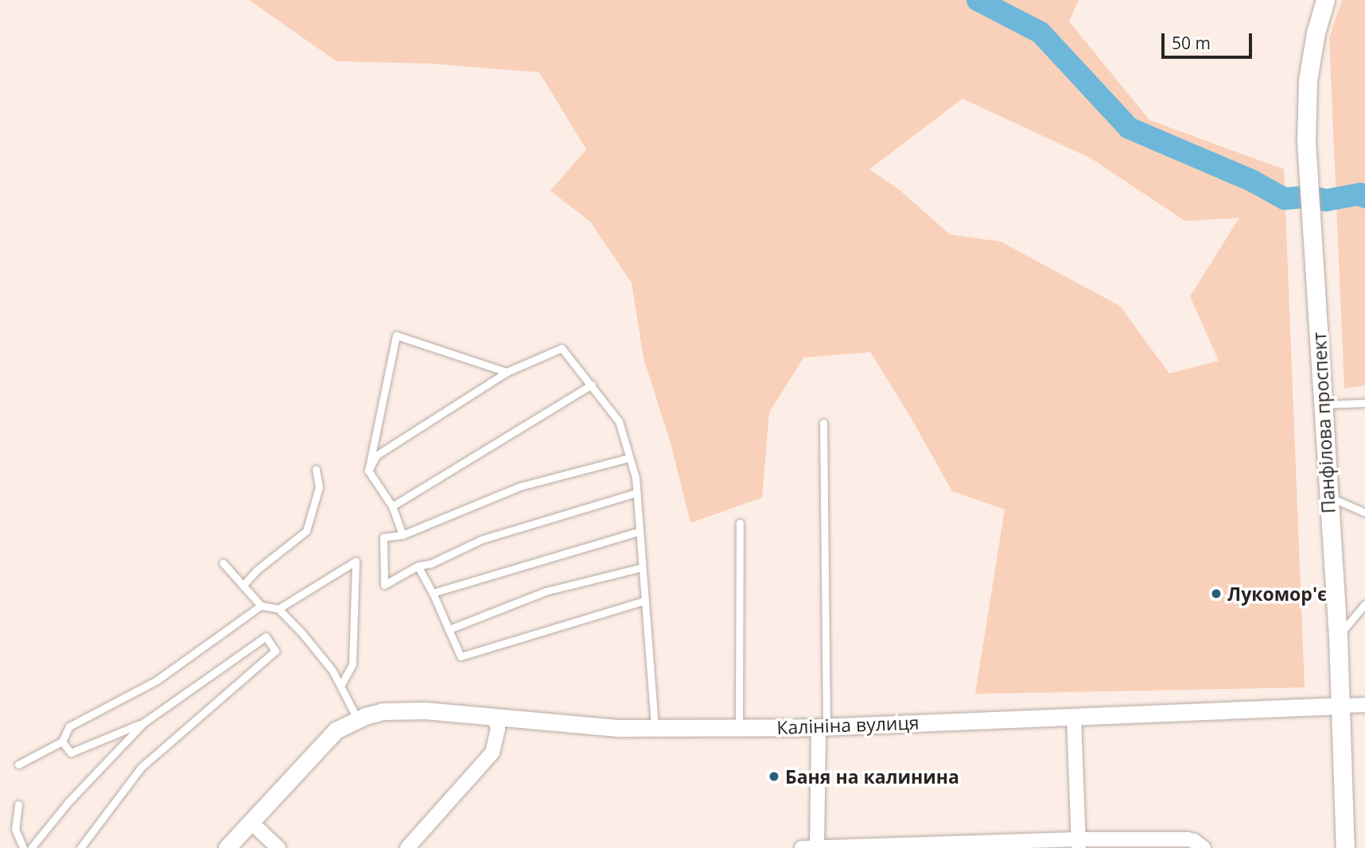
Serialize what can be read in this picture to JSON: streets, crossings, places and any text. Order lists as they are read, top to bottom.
{
  "streets": {
    "main road": ["Панфілова проспект"],
    "street": ["Калініна вулиця"]
  },
  "crossings": [
    ["Панфілова проспект", "Калініна вулиця"]
  ],
  "places": ["Лукомор'є", "Баня на калинина"],
  "scale_bar": "50 m"
}
